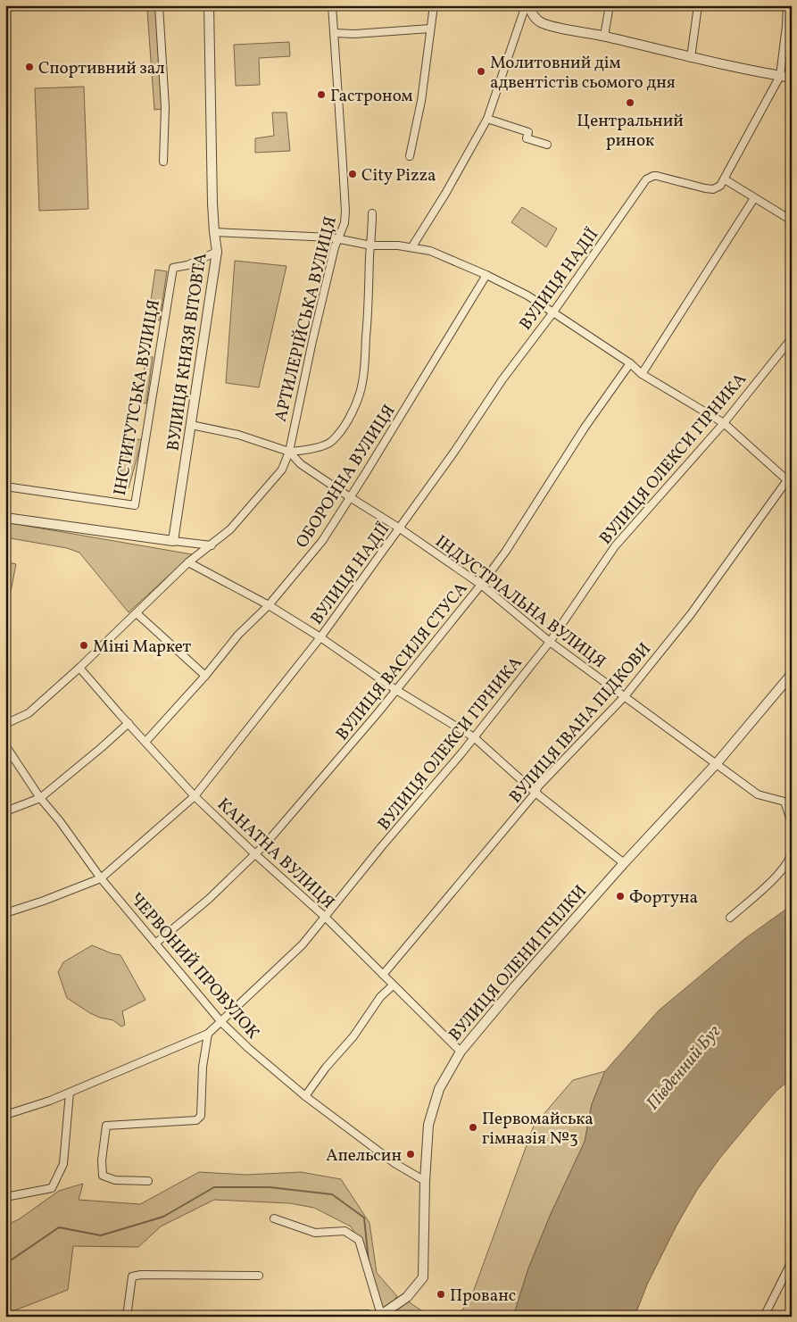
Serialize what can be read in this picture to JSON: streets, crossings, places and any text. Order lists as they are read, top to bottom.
{
  "streets": {
    "street": [
      "ВУЛИЦЯ НАДІЇ",
      "АРТИЛЕРІЙСЬКА ВУЛИЦЯ",
      "ВУЛИЦЯ КНЯЗЯ ВІТОВТА",
      "ІНСТИТУТСЬКА ВУЛИЦЯ",
      "ВУЛИЦЯ ОЛЕКСИ ГІРНИКА",
      "ОБОРОННА ВУЛИЦЯ",
      "ІНДУСТРІАЛЬНА ВУЛИЦЯ",
      "ВУЛИЦЯ ВАСИЛЯ СТУСА",
      "ВУЛИЦЯ ІВАНА ПІДКОВИ",
      "КАНАТНА ВУЛИЦЯ",
      "ВУЛИЦЯ ОЛЕНИ ПЧІЛКИ",
      "ЧЕРВОНИЙ ПРОВУЛОК"
    ]
  },
  "crossings": [
    ["ВУЛИЦЯ НАДІЇ", "ІНДУСТРІАЛЬНА ВУЛИЦЯ"],
    ["ВУЛИЦЯ НАДІЇ", "КАНАТНА ВУЛИЦЯ"],
    ["ВУЛИЦЯ НАДІЇ", "ЧЕРВОНИЙ ПРОВУЛОК"],
    ["АРТИЛЕРІЙСЬКА ВУЛИЦЯ", "ІНДУСТРІАЛЬНА ВУЛИЦЯ"],
    ["АРТИЛЕРІЙСЬКА ВУЛИЦЯ", "КАНАТНА ВУЛИЦЯ"],
    ["ВУЛИЦЯ КНЯЗЯ ВІТОВТА", "ІНСТИТУТСЬКА ВУЛИЦЯ"],
    ["ВУЛИЦЯ ОЛЕКСИ ГІРНИКА", "ІНДУСТРІАЛЬНА ВУЛИЦЯ"],
    ["ВУЛИЦЯ ОЛЕКСИ ГІРНИКА", "ВУЛИЦЯ ІВАНА ПІДКОВИ"],
    ["ВУЛИЦЯ ОЛЕКСИ ГІРНИКА", "КАНАТНА ВУЛИЦЯ"],
    ["ВУЛИЦЯ ОЛЕКСИ ГІРНИКА", "ЧЕРВОНИЙ ПРОВУЛОК"],
    ["ОБОРОННА ВУЛИЦЯ", "ІНДУСТРІАЛЬНА ВУЛИЦЯ"],
    ["ОБОРОННА ВУЛИЦЯ", "КАНАТНА ВУЛИЦЯ"],
    ["ІНДУСТРІАЛЬНА ВУЛИЦЯ", "ВУЛИЦЯ ВАСИЛЯ СТУСА"],
    ["ІНДУСТРІАЛЬНА ВУЛИЦЯ", "ВУЛИЦЯ ІВАНА ПІДКОВИ"],
    ["ІНДУСТРІАЛЬНА ВУЛИЦЯ", "ВУЛИЦЯ ОЛЕНИ ПЧІЛКИ"],
    ["ВУЛИЦЯ ВАСИЛЯ СТУСА", "КАНАТНА ВУЛИЦЯ"],
    ["ВУЛИЦЯ ВАСИЛЯ СТУСА", "ЧЕРВОНИЙ ПРОВУЛОК"],
    ["ВУЛИЦЯ ІВАНА ПІДКОВИ", "КАНАТНА ВУЛИЦЯ"],
    ["КАНАТНА ВУЛИЦЯ", "ВУЛИЦЯ ОЛЕНИ ПЧІЛКИ"],
    ["ВУЛИЦЯ ОЛЕНИ ПЧІЛКИ", "ЧЕРВОНИЙ ПРОВУЛОК"]
  ],
  "water": ["Південний Буг"],
  "places": [
    "Спортивний зал",
    "Молитовний дім адвентістів сьомого дня",
    "Гастроном",
    "Центральний ринок",
    "City Pizza",
    "Міні Маркет",
    "Фортуна",
    "Первомайська гімназія №3",
    "Апельсин",
    "Прованс"
  ]
}
